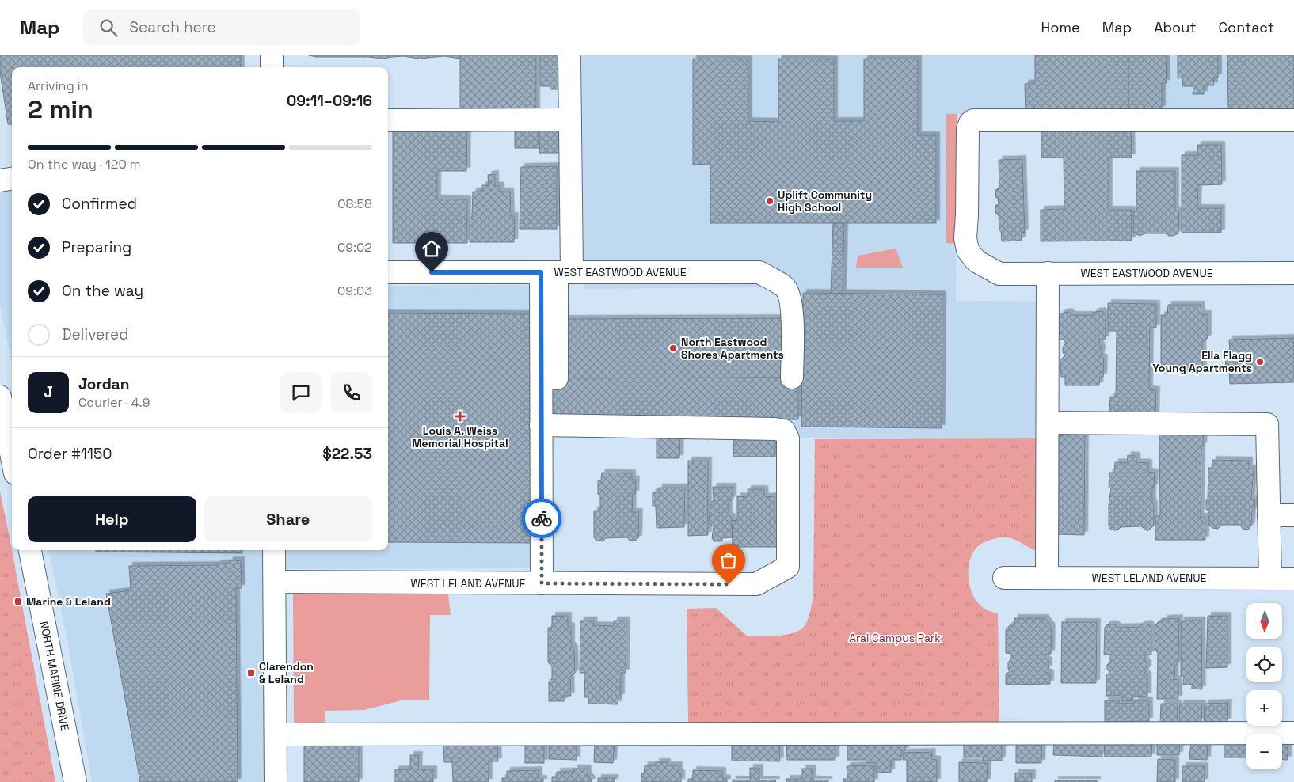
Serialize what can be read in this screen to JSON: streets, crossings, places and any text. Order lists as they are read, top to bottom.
{
  "streets": {
    "street": ["WEST EASTWOOD AVENUE", "WEST LELAND AVENUE", "NORTH MARINE DRIVE"]
  },
  "parks": ["Arai Campus Park"],
  "places": {
    "other": ["Uplift Community High School", "North Eastwood Shores Apartments", "Ella Flagg Young Apartments"],
    "health": ["Louis A. Weiss Memorial Hospital"],
    "transit": ["Marine & Leland", "Clarendon & Leland"]
  },
  "north": "bottom",
  "page": {
    "header": "Map",
    "search": "Search here",
    "nav": [
      "Home",
      "Map",
      "About",
      "Contact"
    ],
    "heading": ["2 min", "Arriving in", "09:11–09:16"],
    "panel": [
      "Jordan",
      "Courier · 4.9",
      "Order #1150",
      "$22.53"
    ],
    "bar": "On the way · 120 m",
    "list": [
      ["Confirmed", "08:58"],
      ["Preparing", "09:02"],
      ["On the way", "09:03"],
      "Delivered"
    ],
    "round": "J",
    "buttons": ["Help", "Share"],
    "map_buttons": ["+", "−"]
  }
}
